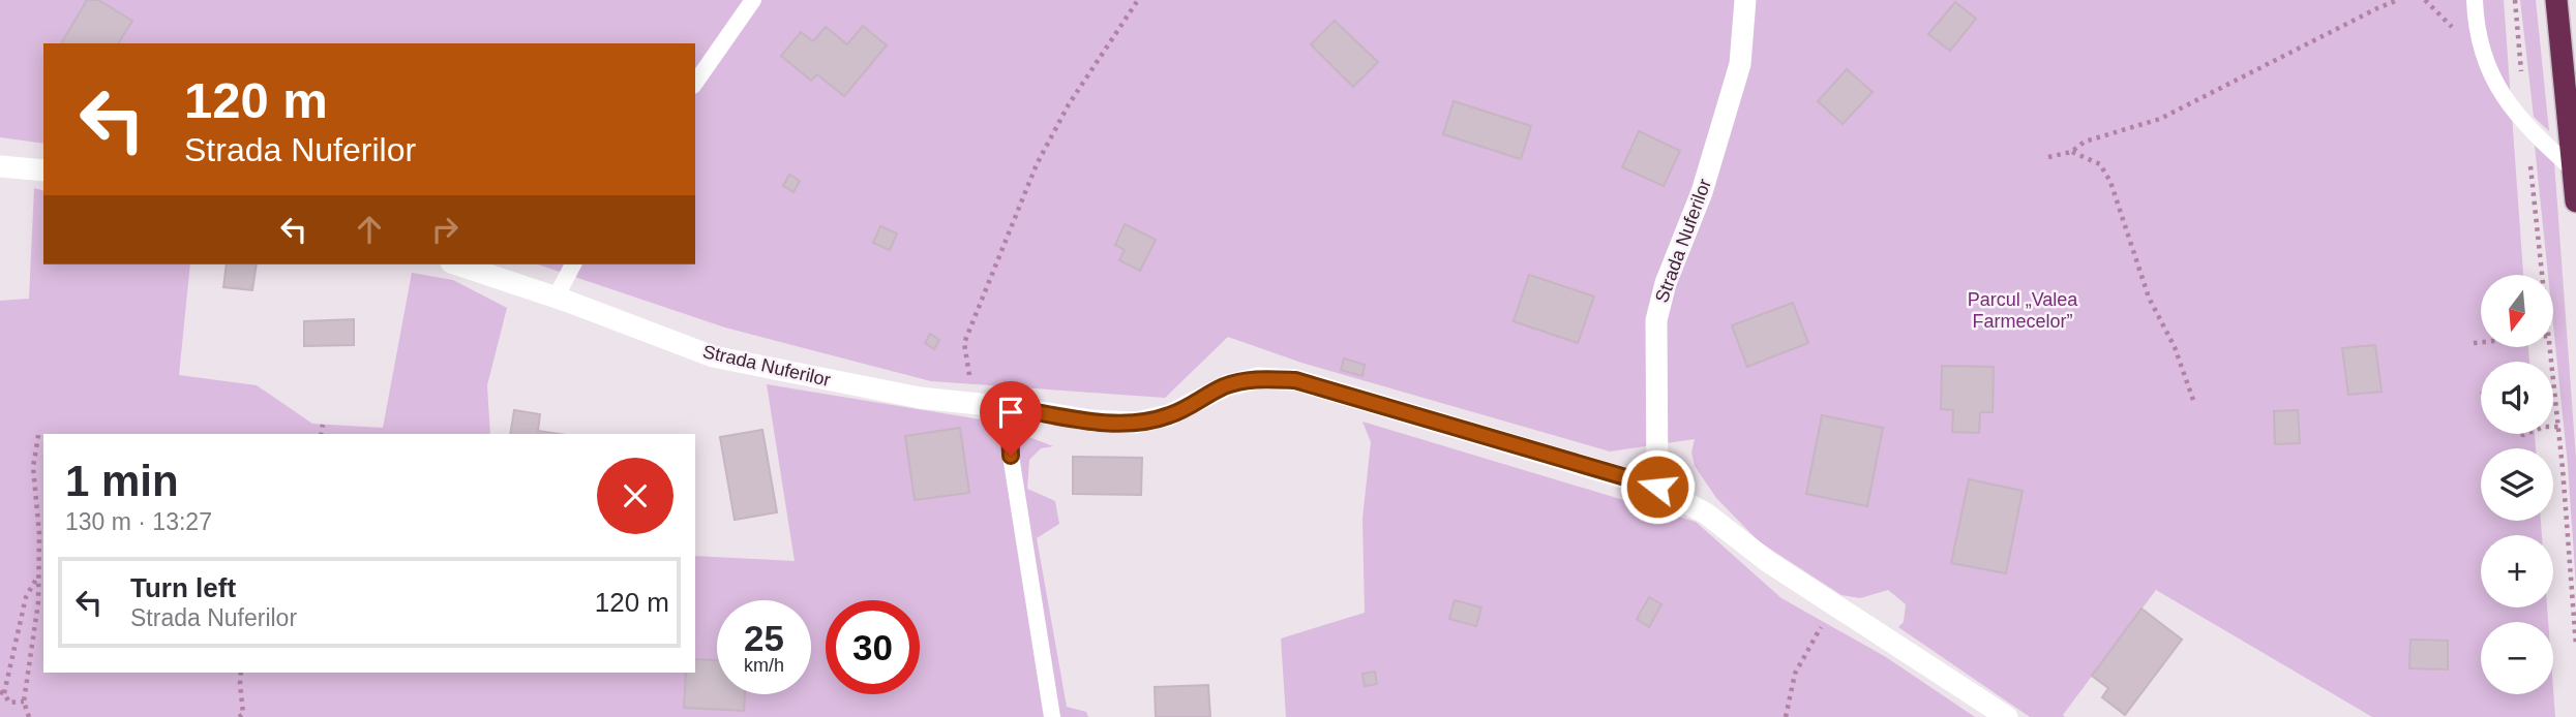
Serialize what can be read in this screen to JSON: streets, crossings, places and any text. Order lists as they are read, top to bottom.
{
  "streets": {
    "street": ["Strada Nuferilor"]
  },
  "parks": ["Parcul „Valea Farmecelor”"],
  "north": "bottom",
  "page": {
    "turn": ["120 m", "Strada Nuferilor"],
    "map_buttons": ["+", "−"],
    "heading": ["1 min", "130 m · 13:27"],
    "list": [
      {
        "name": "Turn left",
        "note": "Strada Nuferilor",
        "value": "120 m"
      }
    ],
    "speed": "25 km/h",
    "limit": "30"
  }
}
